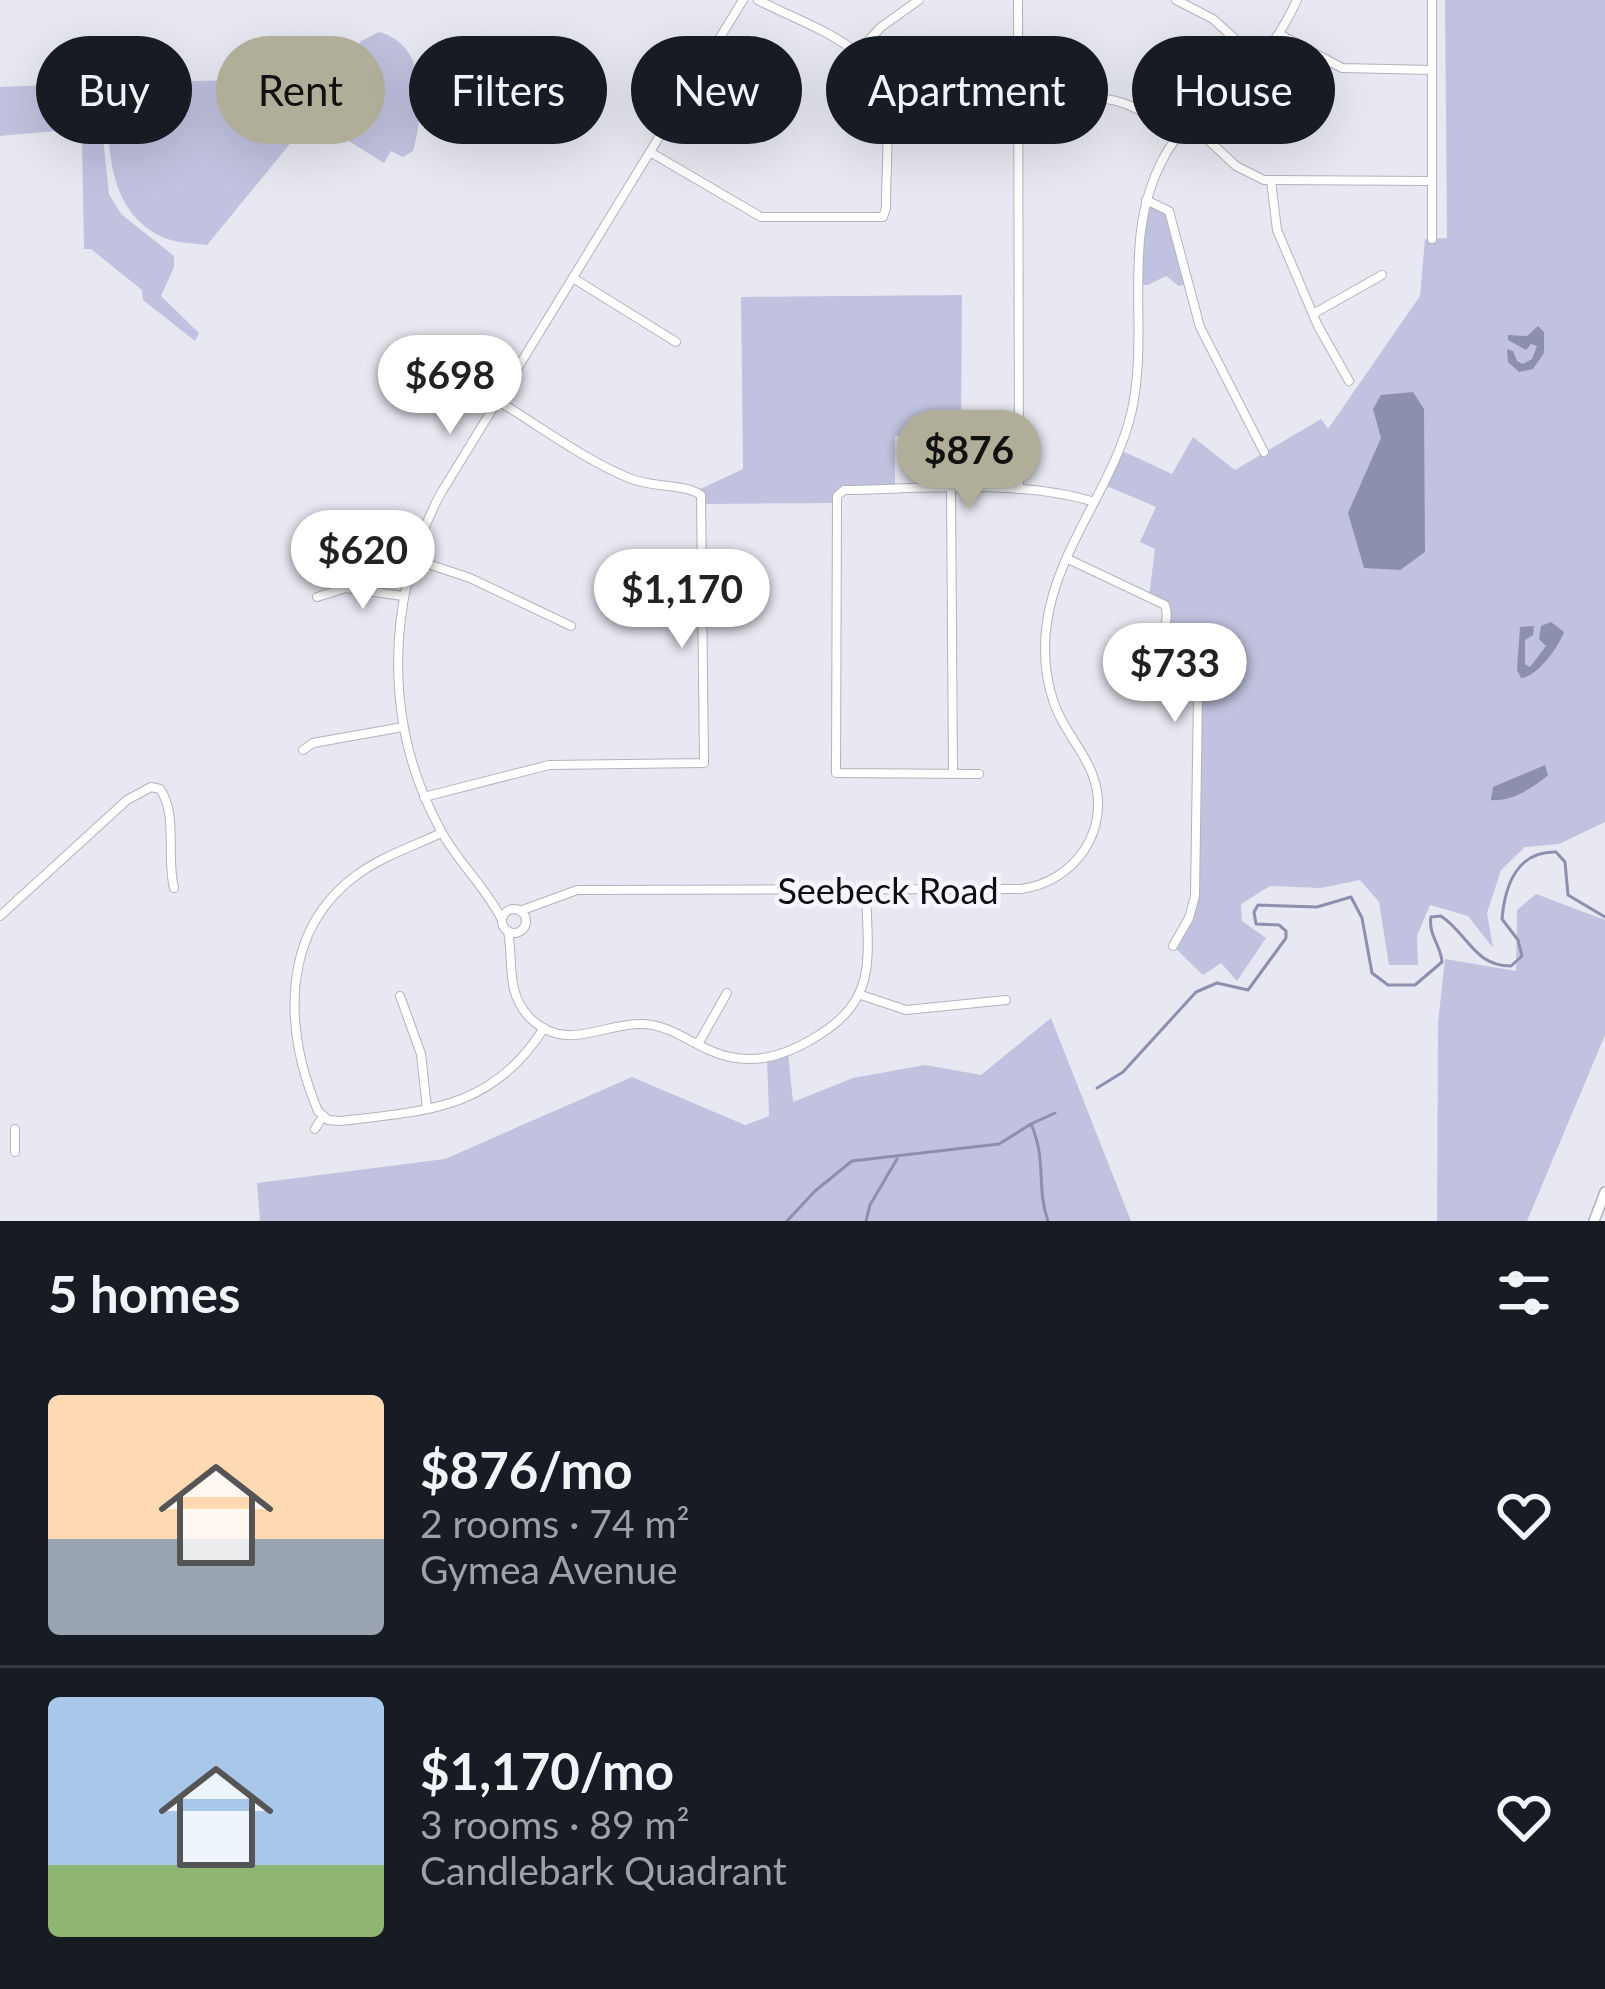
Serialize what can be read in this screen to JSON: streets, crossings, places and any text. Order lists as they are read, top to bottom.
{
  "streets": {
    "street": ["Seebeck Road"]
  },
  "page": {
    "chip": [
      "Buy",
      "Rent",
      "Filters",
      "New",
      "Apartment",
      "House"
    ],
    "price": [
      "$698",
      "$876",
      "$620",
      "$1,170",
      "$733"
    ],
    "heading": "5 homes",
    "list": [
      {
        "name": "$876/mo",
        "note": "2 rooms · 74 m² · Gymea Avenue"
      },
      {
        "name": "$1,170/mo",
        "note": "3 rooms · 89 m² · Candlebark Quadrant"
      }
    ]
  }
}
